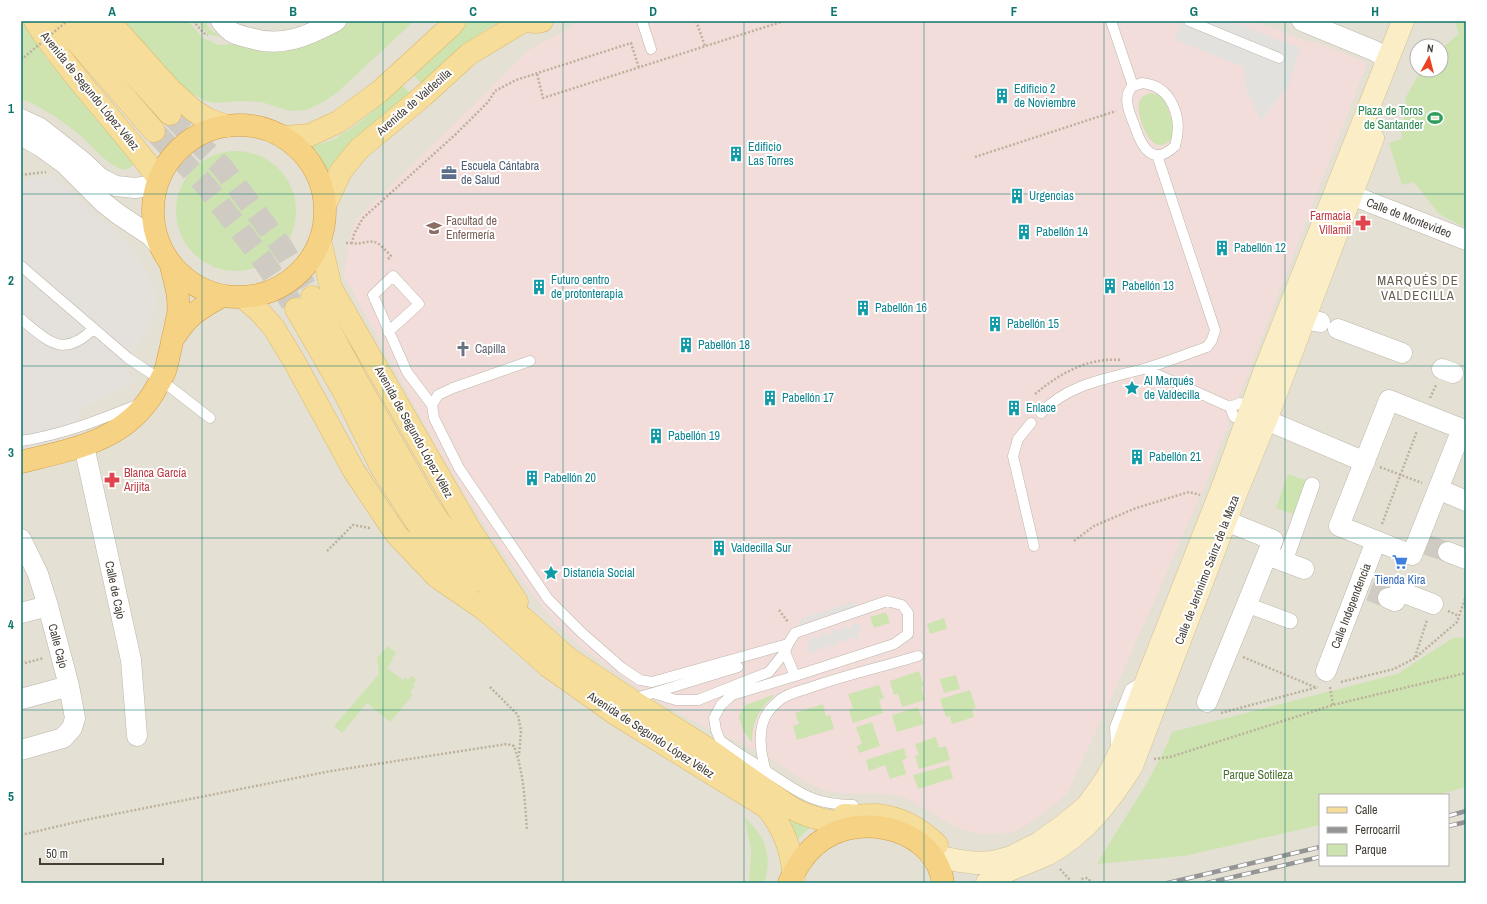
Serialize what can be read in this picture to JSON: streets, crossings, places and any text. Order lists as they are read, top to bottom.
{
  "streets": {
    "main road": ["Avenida de Segundo López Vélez", "Avenida de Valdecilla", "Calle de Jerónimo Sainz de la Maza"],
    "street": [
      "Calle de Montevideo",
      "Calle de Cajo",
      "Calle Independencia",
      "Calle Cajo"
    ]
  },
  "crossings": [
    ["Calle de Montevideo", "Calle de Jerónimo Sainz de la Maza"]
  ],
  "districts": ["MARQUÉS DE VALDECILLA"],
  "parks": ["Parque Sotileza"],
  "places": {
    "building": [
      "Edificio 2 de Noviembre",
      "Edificio Las Torres",
      "Urgencias",
      "Pabellón 14",
      "Pabellón 12",
      "Pabellón 13",
      "Futuro centro de protonterapia",
      "Pabellón 16",
      "Pabellón 15",
      "Pabellón 18",
      "Pabellón 17",
      "Enlace",
      "Pabellón 19",
      "Pabellón 21",
      "Pabellón 20",
      "Valdecilla Sur"
    ],
    "sports": ["Plaza de Toros de Santander"],
    "office": ["Escuela Cántabra de Salud"],
    "pharmacy": ["Farmacia Villamil", "Blanca García Arijita"],
    "school or university": ["Facultad de Enfermería"],
    "church": ["Capilla"],
    "place": ["Al Marqués de Valdecilla", "Distancia Social"],
    "supermarket": ["Tienda Kira"]
  },
  "legend": ["Calle", "Ferrocarril", "Parque"],
  "scale_bar": "50 m",
  "north": "top",
  "grid": {
    "columns": [
      "A",
      "B",
      "C",
      "D",
      "E",
      "F",
      "G",
      "H"
    ],
    "rows": [
      "1",
      "2",
      "3",
      "4",
      "5"
    ]
  }
}
